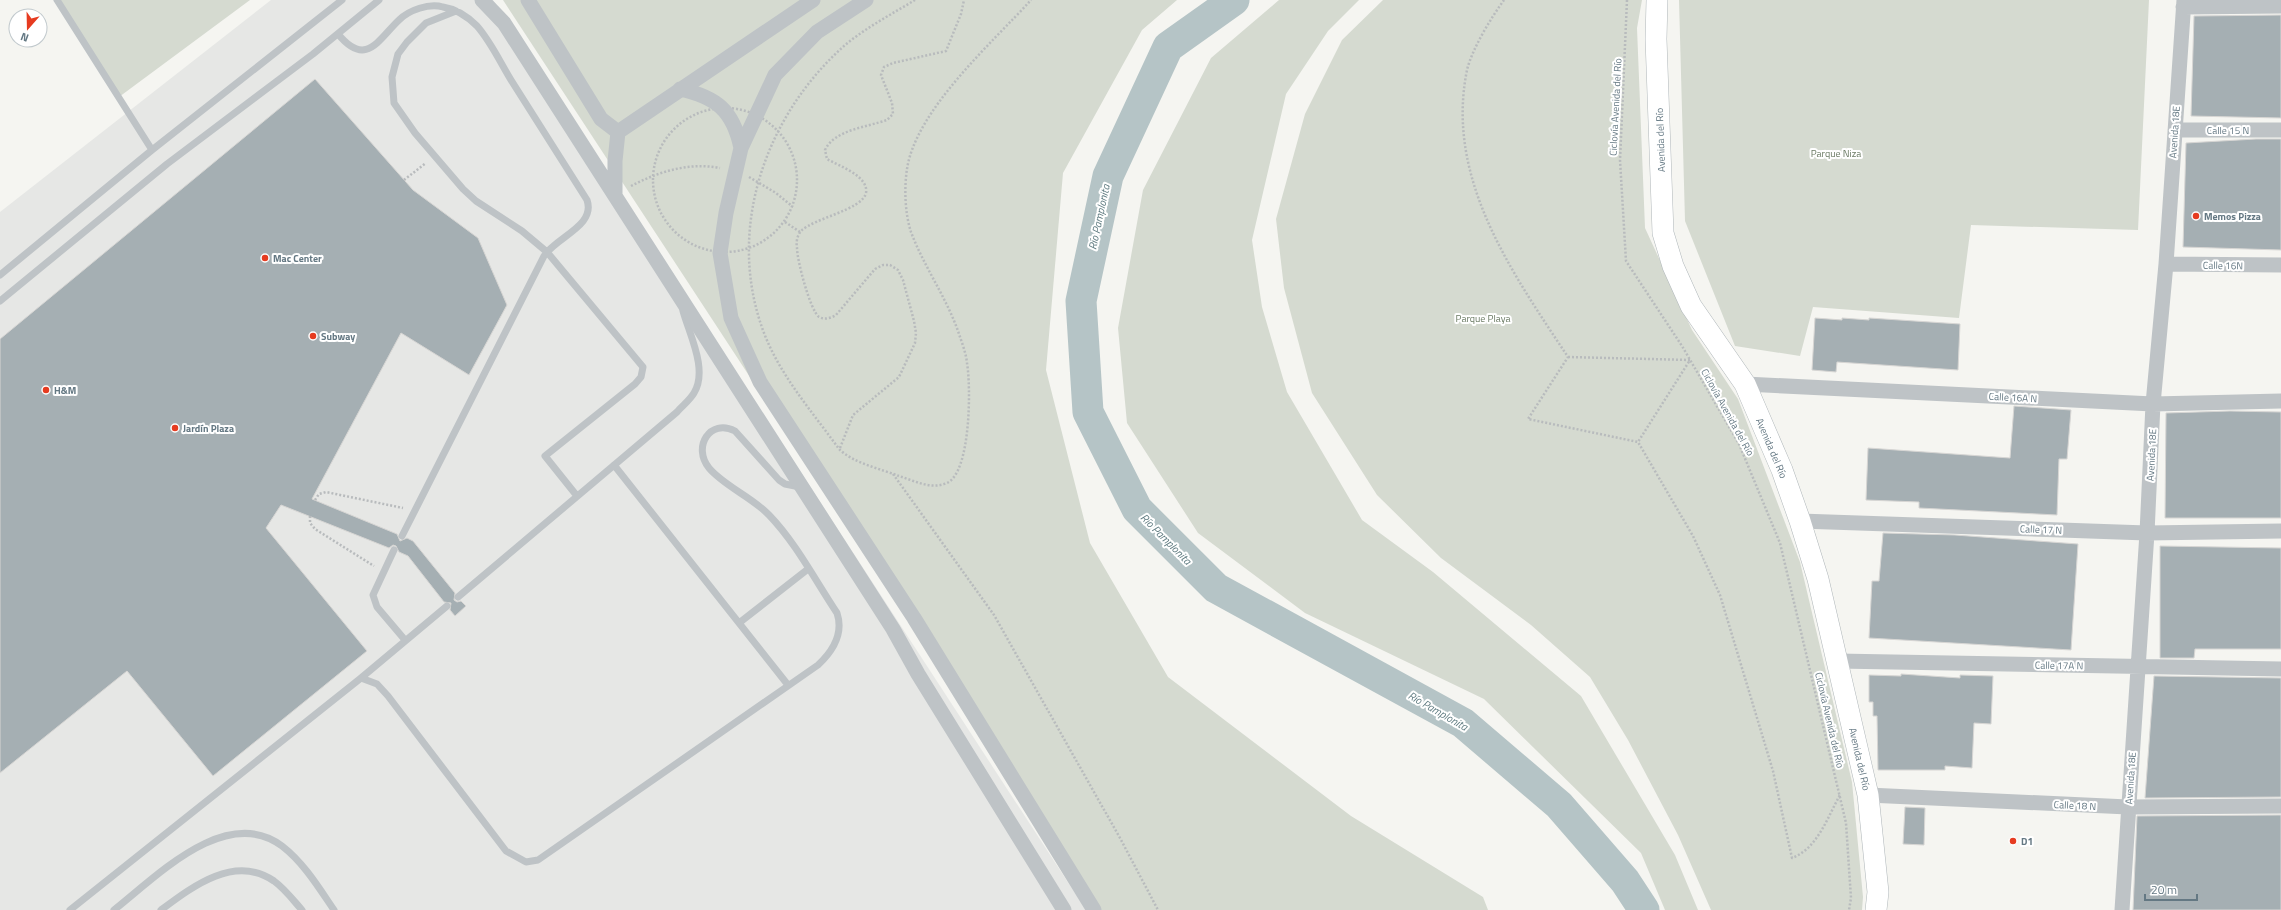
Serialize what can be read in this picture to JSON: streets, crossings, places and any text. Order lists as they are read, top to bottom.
{
  "streets": {
    "main road": ["Avenida del Río"],
    "street": [
      "Calle 15 N",
      "Avenida 18E",
      "Calle 16N",
      "Calle 16A N",
      "Calle 17 N",
      "Calle 17A N",
      "Calle 18 N"
    ],
    "path": ["Ciclovía Avenida del Río"]
  },
  "crossings": [
    ["Calle 15 N", "Avenida 18E"],
    ["Avenida 18E", "Calle 16N"],
    ["Avenida 18E", "Calle 16A N"],
    ["Avenida 18E", "Calle 17 N"],
    ["Avenida 18E", "Calle 17A N"],
    ["Avenida 18E", "Calle 18 N"],
    ["Avenida del Río", "Calle 16A N"],
    ["Avenida del Río", "Calle 17 N"],
    ["Avenida del Río", "Calle 17A N"],
    ["Avenida del Río", "Calle 18 N"]
  ],
  "water": ["Río Pamplonita"],
  "parks": ["Parque Niza", "Parque Playa"],
  "places": [
    "Memos Pizza",
    "Mac Center",
    "Subway",
    "H&M",
    "Jardín Plaza",
    "D1"
  ],
  "scale_bar": "20 m",
  "north": "bottom"
}
